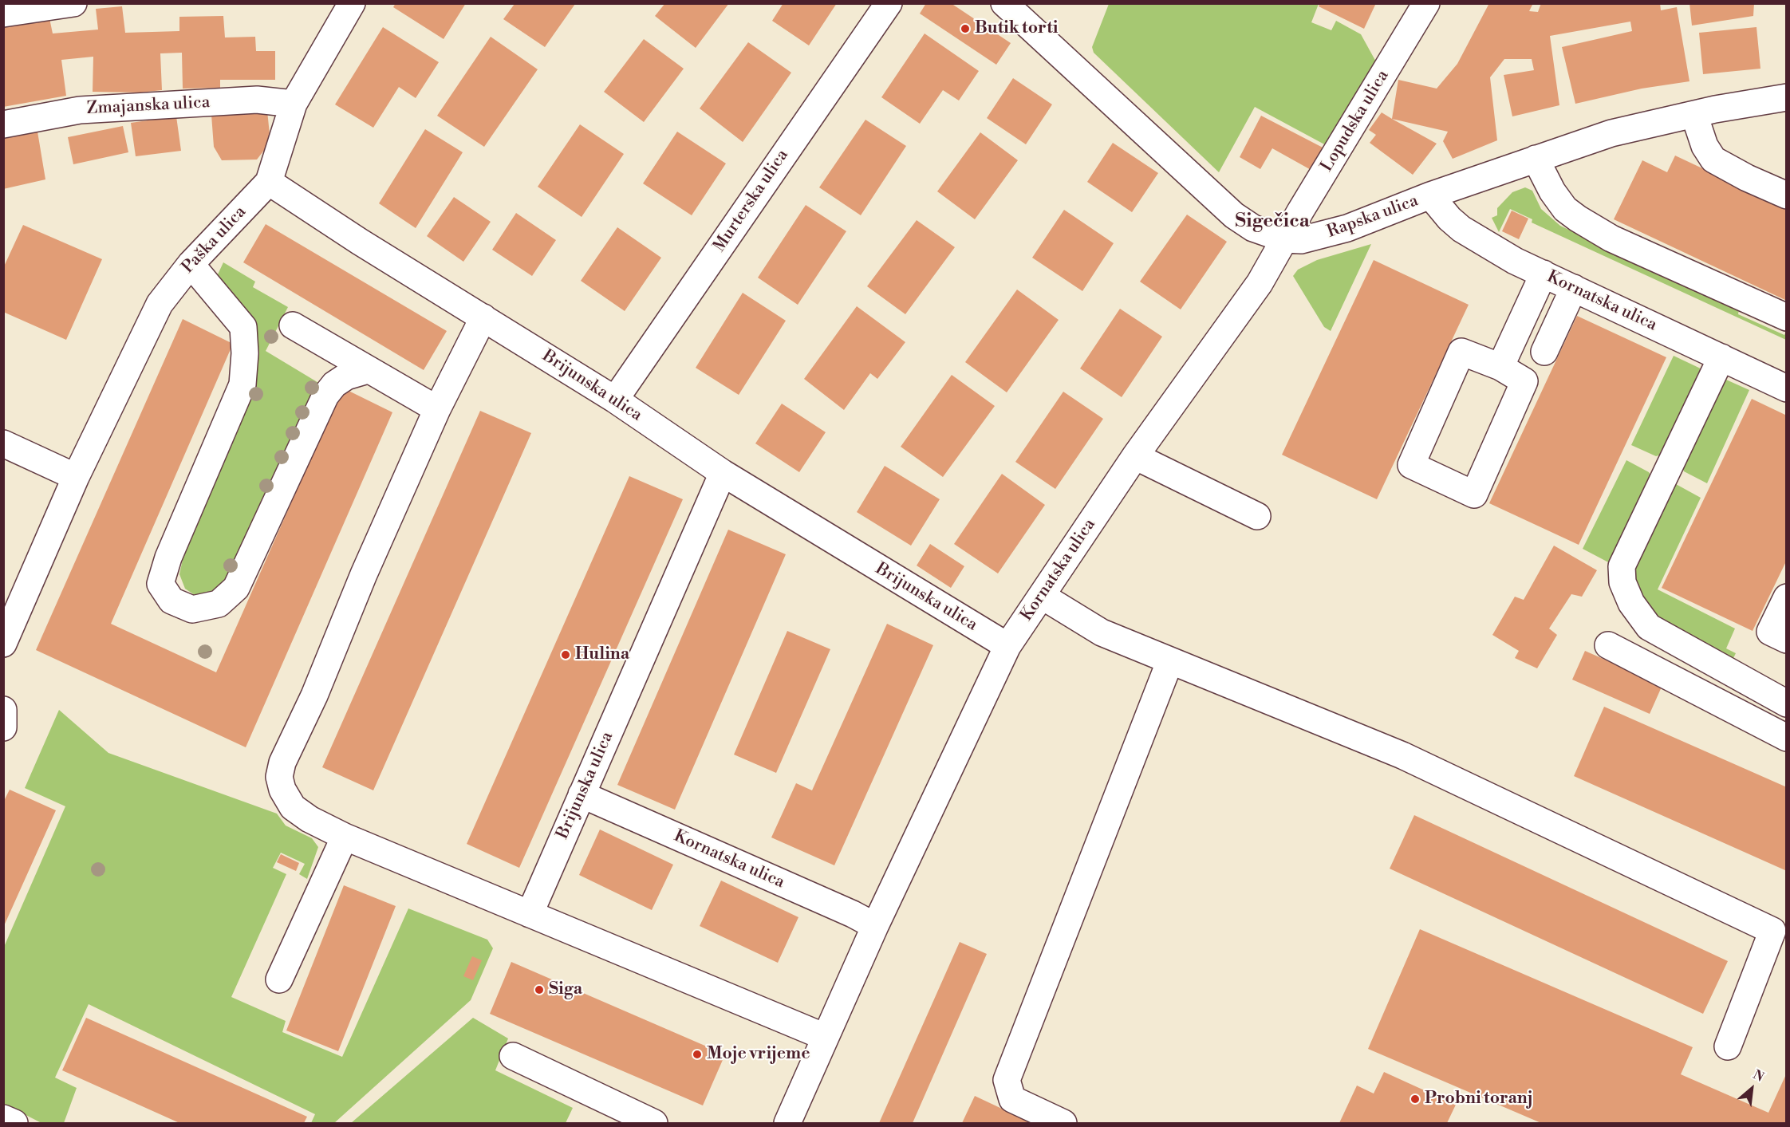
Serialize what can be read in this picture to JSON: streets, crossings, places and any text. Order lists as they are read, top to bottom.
{
  "streets": {
    "street": [
      "Zmajanska ulica",
      "Lopudska ulica",
      "Murterska ulica",
      "Rapska ulica",
      "Paška ulica",
      "Kornatska ulica",
      "Brijunska ulica"
    ]
  },
  "crossings": [
    ["Zmajanska ulica", "Paška ulica"],
    ["Lopudska ulica", "Rapska ulica"],
    ["Lopudska ulica", "Kornatska ulica"],
    ["Murterska ulica", "Brijunska ulica"],
    ["Rapska ulica", "Kornatska ulica"],
    ["Paška ulica", "Brijunska ulica"],
    ["Kornatska ulica", "Brijunska ulica"]
  ],
  "districts": ["Sigečica"],
  "places": [
    "Butik torti",
    "Hulina",
    "Siga",
    "Moje vrijeme",
    "Probni toranj"
  ],
  "north": "top right"
}
